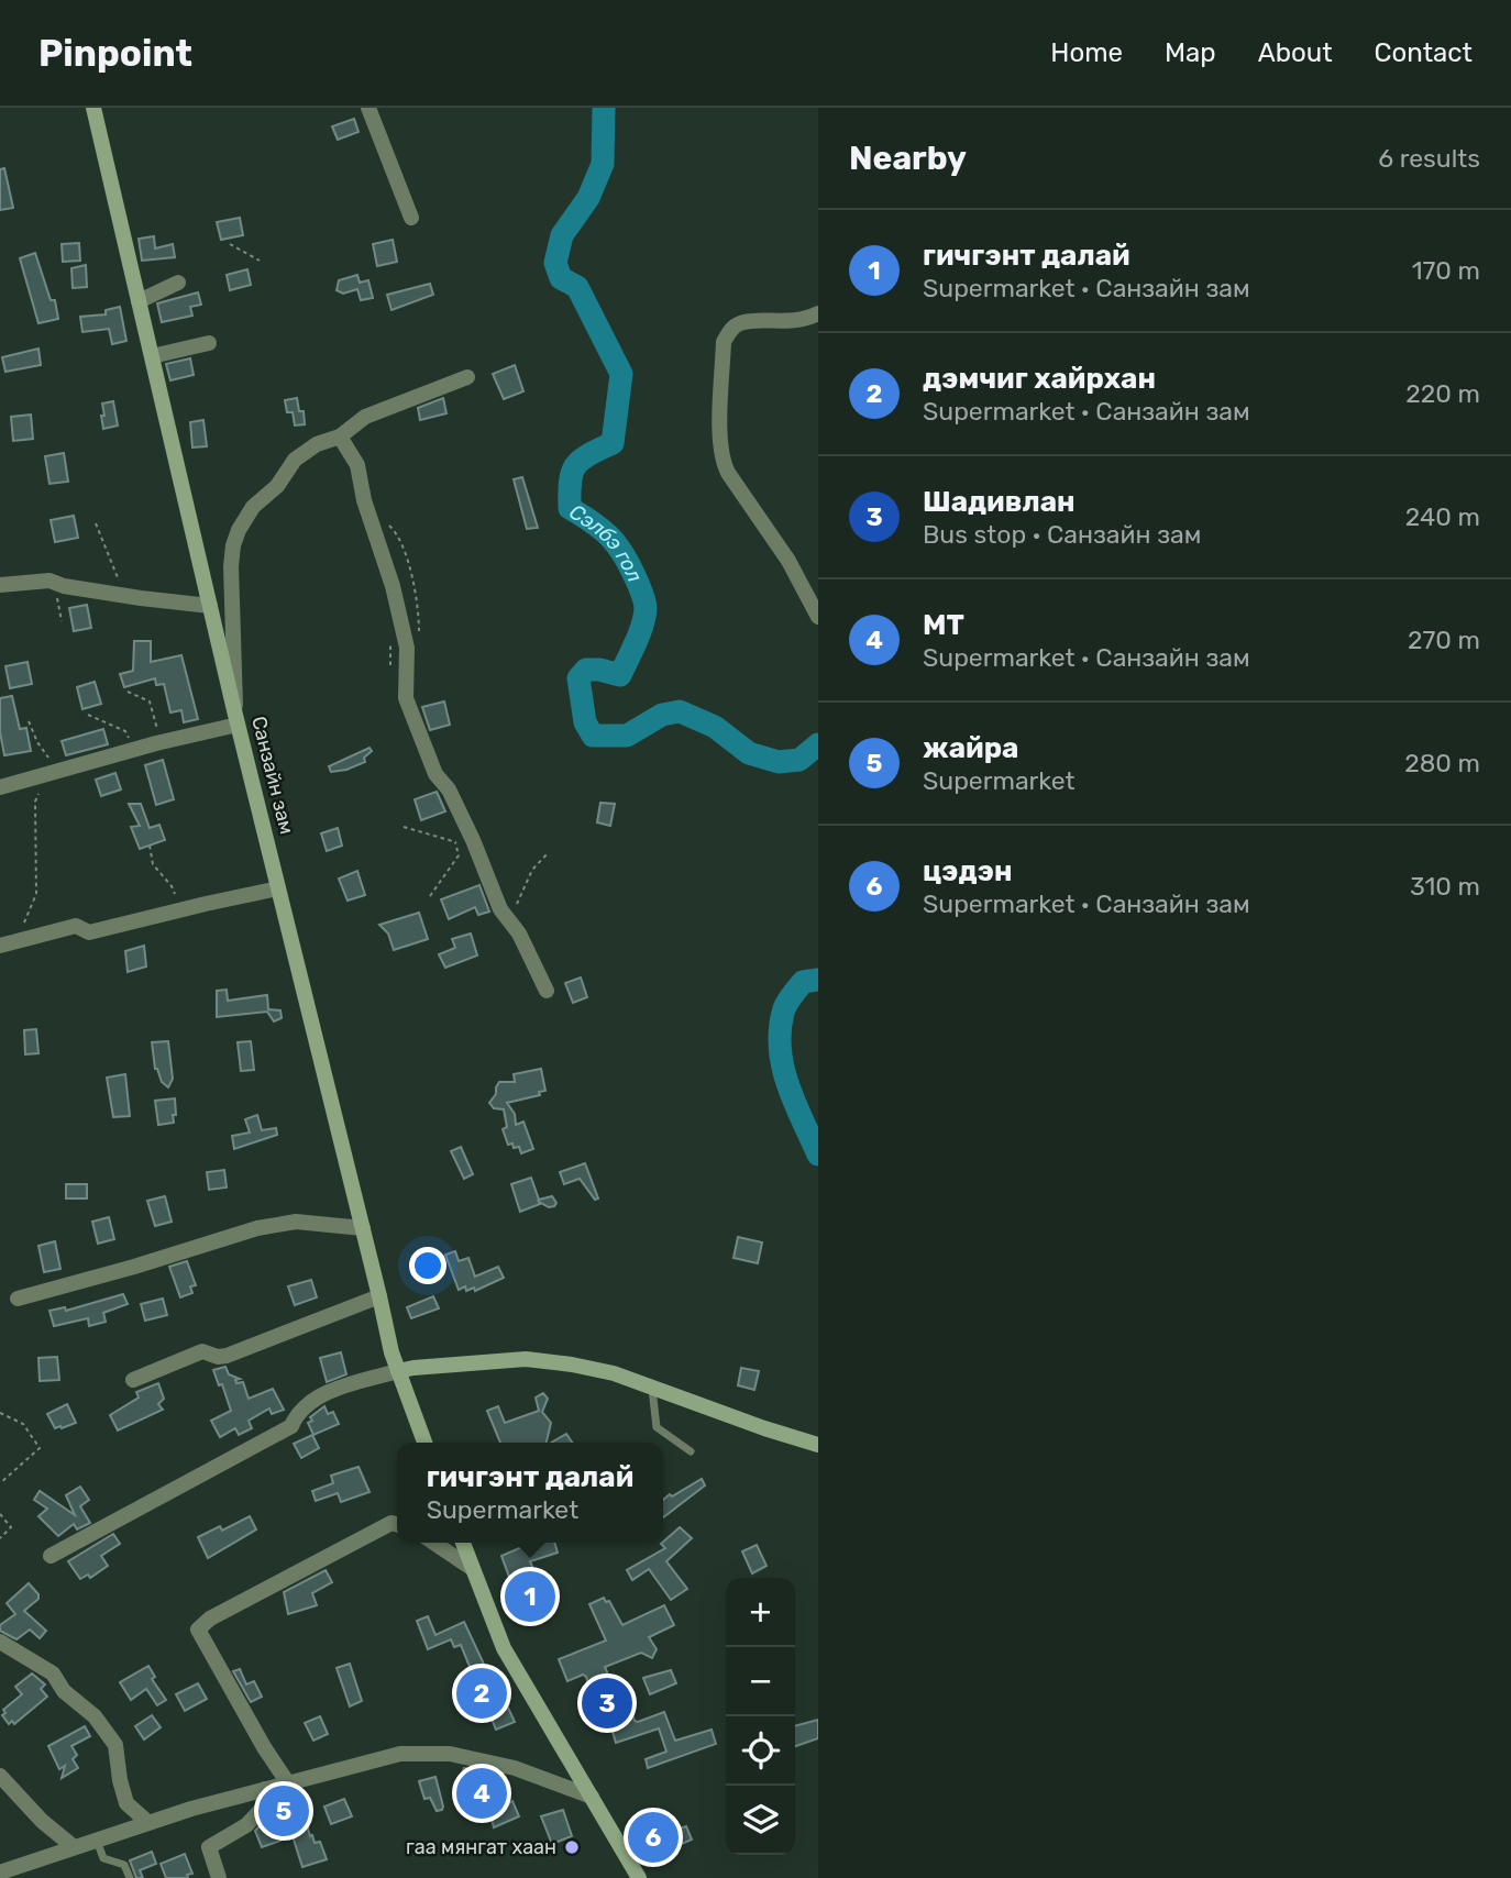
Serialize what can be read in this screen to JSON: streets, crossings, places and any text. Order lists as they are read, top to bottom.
{
  "streets": {
    "main road": ["Санзайн зам"]
  },
  "water": ["Сэлбэ гол"],
  "places": ["гаа мянгат хаан"],
  "page": {
    "header": "Pinpoint",
    "nav": [
      "Home",
      "Map",
      "About",
      "Contact"
    ],
    "heading": ["Nearby", "6 results"],
    "list": [
      {
        "mark": "1",
        "name": "гичгэнт далай",
        "note": "Supermarket · Санзайн зам",
        "value": "170 m"
      },
      {
        "mark": "2",
        "name": "дэмчиг хайрхан",
        "note": "Supermarket · Санзайн зам",
        "value": "220 m"
      },
      {
        "mark": "3",
        "name": "Шадивлан",
        "note": "Bus stop · Санзайн зам",
        "value": "240 m"
      },
      {
        "mark": "4",
        "name": "MT",
        "note": "Supermarket · Санзайн зам",
        "value": "270 m"
      },
      {
        "mark": "5",
        "name": "жайра",
        "note": "Supermarket",
        "value": "280 m"
      },
      {
        "mark": "6",
        "name": "цэдэн",
        "note": "Supermarket · Санзайн зам",
        "value": "310 m"
      }
    ],
    "popup": ["гичгэнт далай", "Supermarket"],
    "pins": [
      "1",
      "2",
      "3",
      "4",
      "5",
      "6"
    ],
    "map_buttons": ["+", "−"]
  }
}
